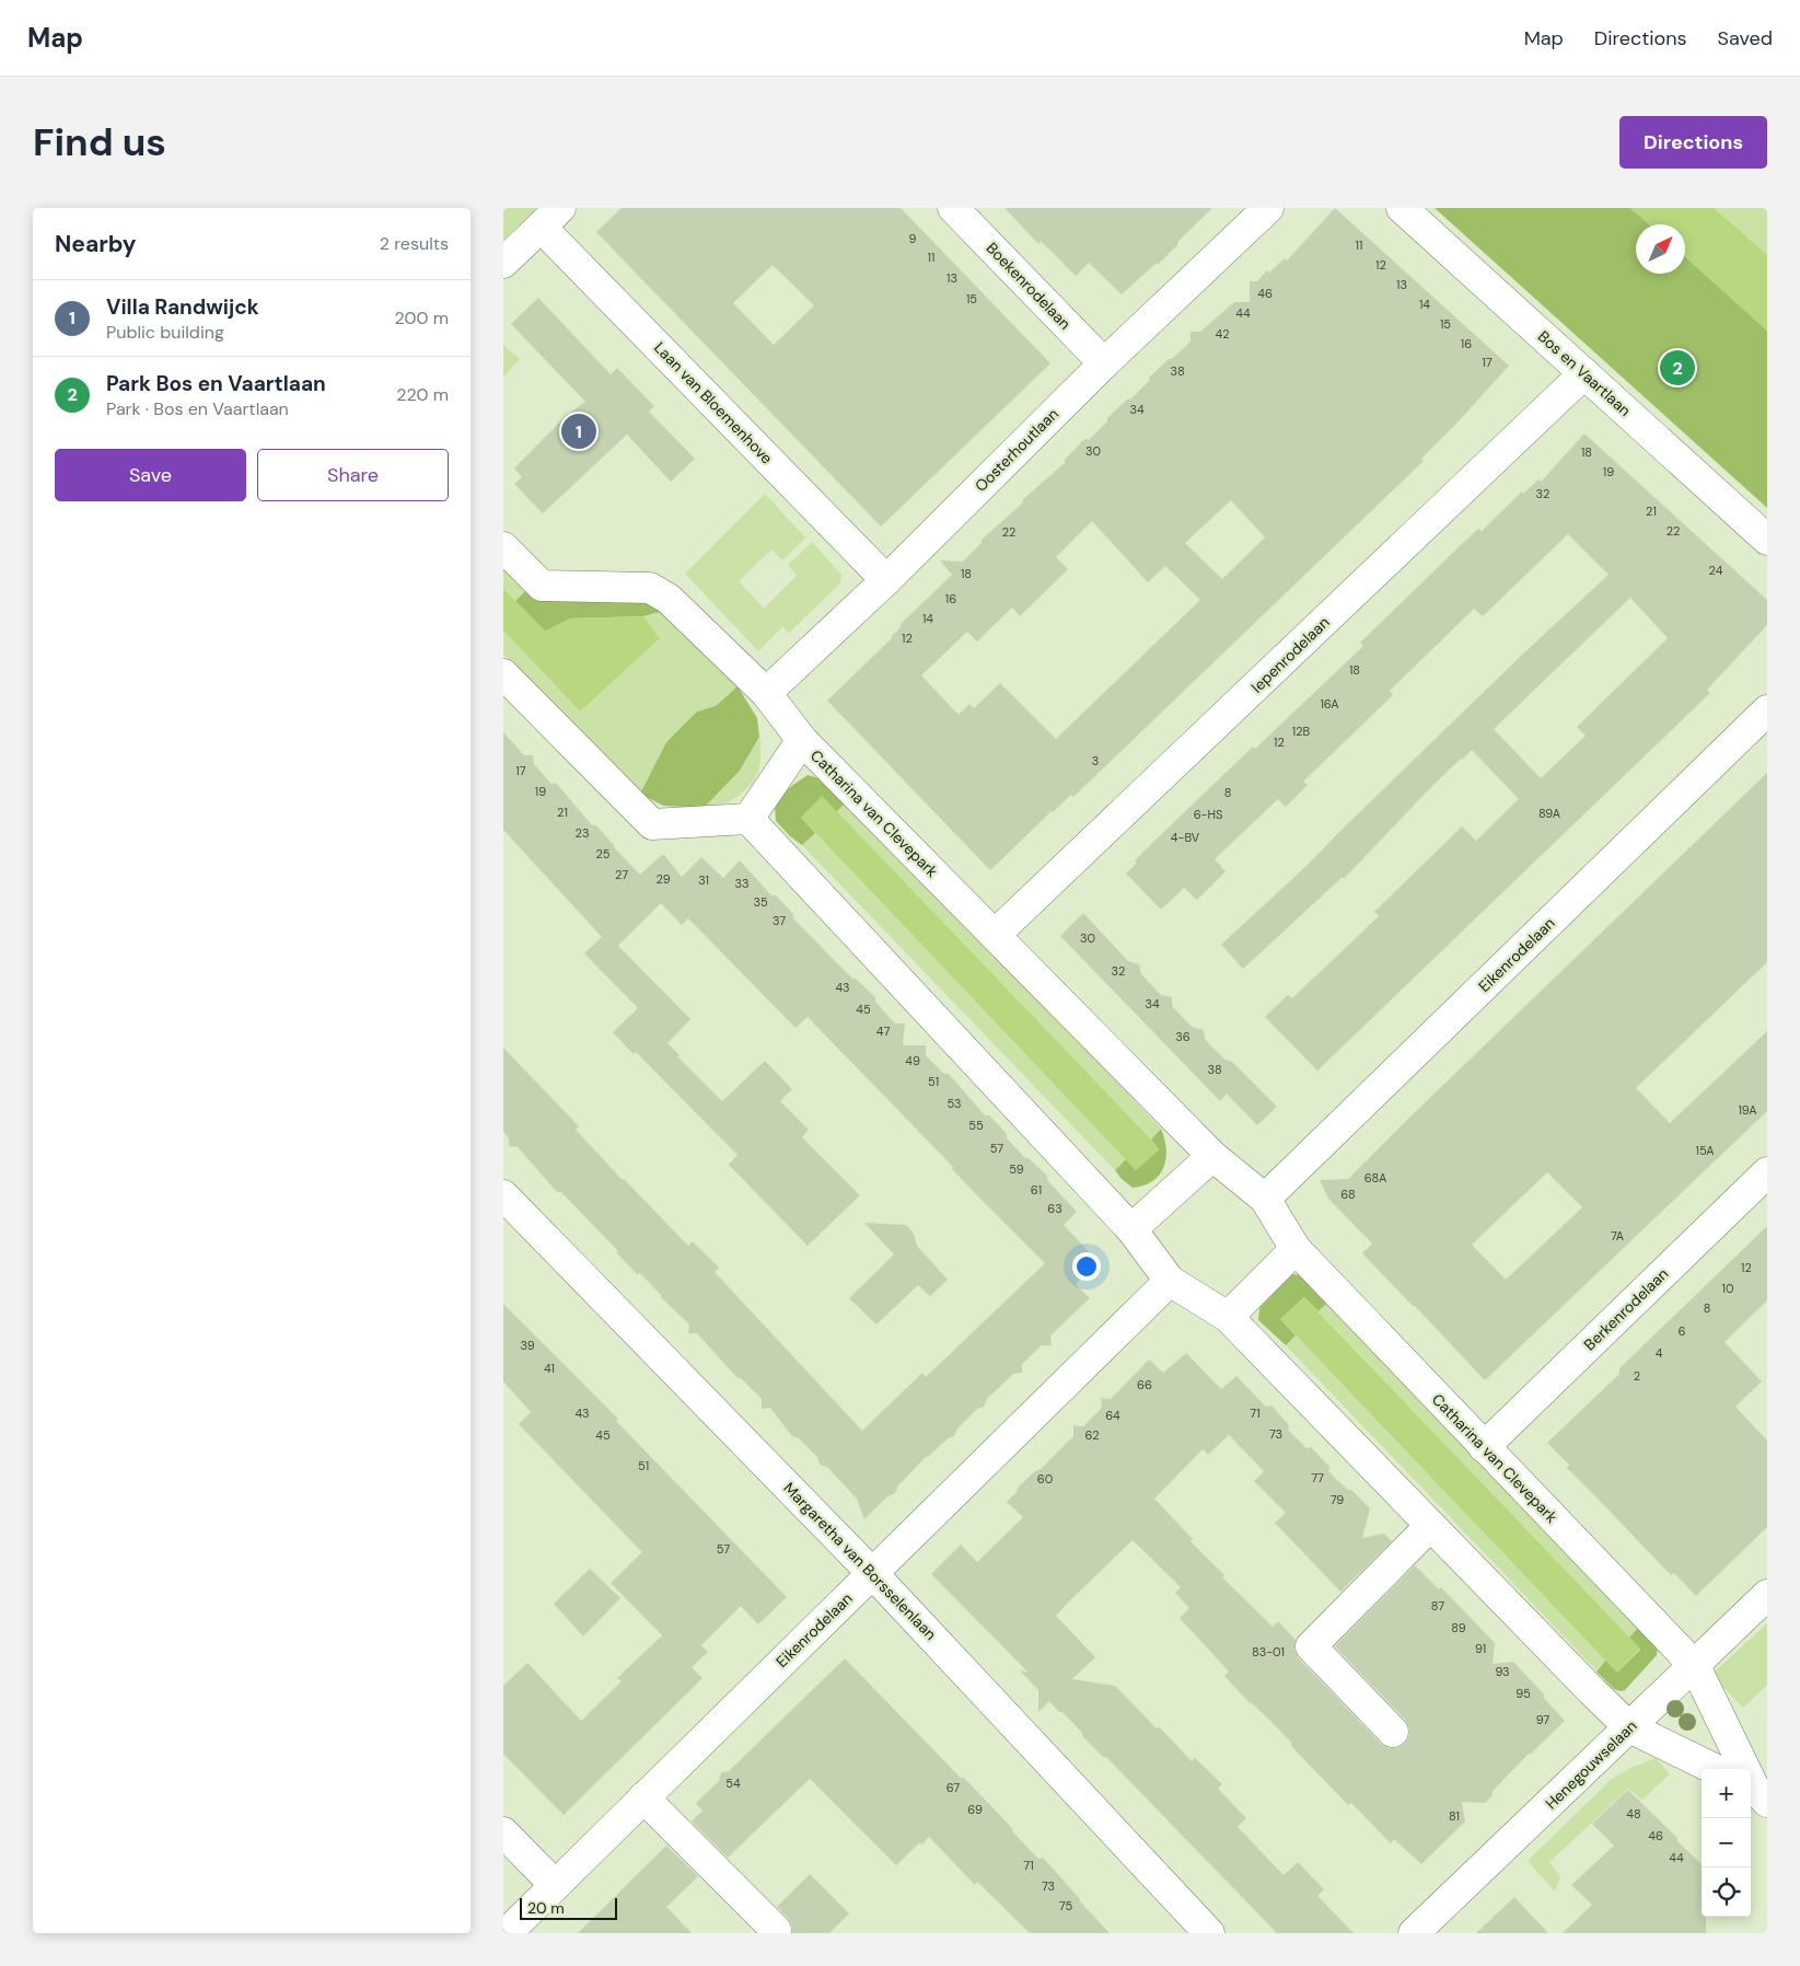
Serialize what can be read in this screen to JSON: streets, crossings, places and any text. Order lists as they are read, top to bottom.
{
  "streets": {
    "street": [
      "Boekenrodelaan",
      "Bos en Vaartlaan",
      "Laan van Bloemenhove",
      "Oosterhoutlaan",
      "Iepenrodelaan",
      "Catharina van Clevepark",
      "Eikenrodelaan",
      "Berkenrodelaan",
      "Margaretha van Borsselenlaan",
      "Henegouwselaan"
    ]
  },
  "crossings": [
    ["Boekenrodelaan", "Oosterhoutlaan"],
    ["Bos en Vaartlaan", "Iepenrodelaan"],
    ["Laan van Bloemenhove", "Oosterhoutlaan"],
    ["Oosterhoutlaan", "Catharina van Clevepark"],
    ["Iepenrodelaan", "Catharina van Clevepark"],
    ["Catharina van Clevepark", "Eikenrodelaan"],
    ["Catharina van Clevepark", "Berkenrodelaan"],
    ["Catharina van Clevepark", "Henegouwselaan"],
    ["Eikenrodelaan", "Margaretha van Borsselenlaan"]
  ],
  "house_numbers": [
    "9",
    "11",
    "11",
    "12",
    "13",
    "13",
    "46",
    "15",
    "14",
    "44",
    "15",
    "42",
    "16",
    "17",
    "38",
    "34",
    "30",
    "18",
    "19",
    "32",
    "21",
    "22",
    "22",
    "24",
    "18",
    "16",
    "14",
    "12",
    "18",
    "16A",
    "12B",
    "12",
    "3",
    "17",
    "19",
    "8",
    "21",
    "89A",
    "6-HS",
    "23",
    "4-BV",
    "25",
    "27",
    "29",
    "31",
    "33",
    "35",
    "37",
    "30",
    "32",
    "43",
    "34",
    "45",
    "47",
    "36",
    "49",
    "38",
    "51",
    "53",
    "19A",
    "55",
    "57",
    "15A",
    "59",
    "68A",
    "61",
    "68",
    "63",
    "7A",
    "12",
    "10",
    "8",
    "6",
    "39",
    "4",
    "41",
    "2",
    "66",
    "43",
    "71",
    "64",
    "73",
    "45",
    "62",
    "51",
    "77",
    "60",
    "79",
    "57",
    "87",
    "89",
    "91",
    "83-01",
    "93",
    "95",
    "97",
    "54",
    "67",
    "69",
    "48",
    "81",
    "46",
    "44",
    "71",
    "73",
    "75"
  ],
  "scale_bar": "20 m",
  "north": "top right",
  "page": {
    "header": "Map",
    "nav": ["Map", "Directions", "Saved"],
    "buttons": [
      "Directions",
      ["Save", "Share"]
    ],
    "title": "Find us",
    "heading": ["Nearby", "2 results"],
    "list": [
      {
        "mark": "1",
        "name": "Villa Randwijck",
        "note": "Public building",
        "value": "200 m"
      },
      {
        "mark": "2",
        "name": "Park Bos en Vaartlaan",
        "note": "Park · Bos en Vaartlaan",
        "value": "220 m"
      }
    ],
    "pins": ["2", "1"],
    "map_buttons": ["+", "−"],
    "scale": "20 m"
  }
}
